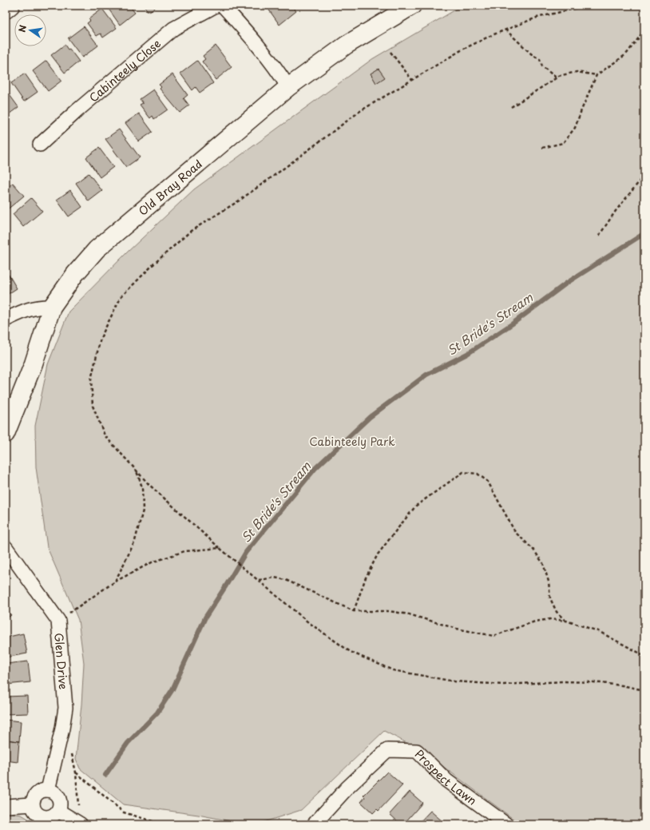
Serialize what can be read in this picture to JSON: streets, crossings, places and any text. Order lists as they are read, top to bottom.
{
  "streets": {
    "main road": ["Old Bray Road"],
    "street": ["Cabinteely Close", "Glen Drive", "Prospect Lawn"]
  },
  "water": ["St Bride's Stream"],
  "parks": ["Cabinteely Park"],
  "north": "left"
}
